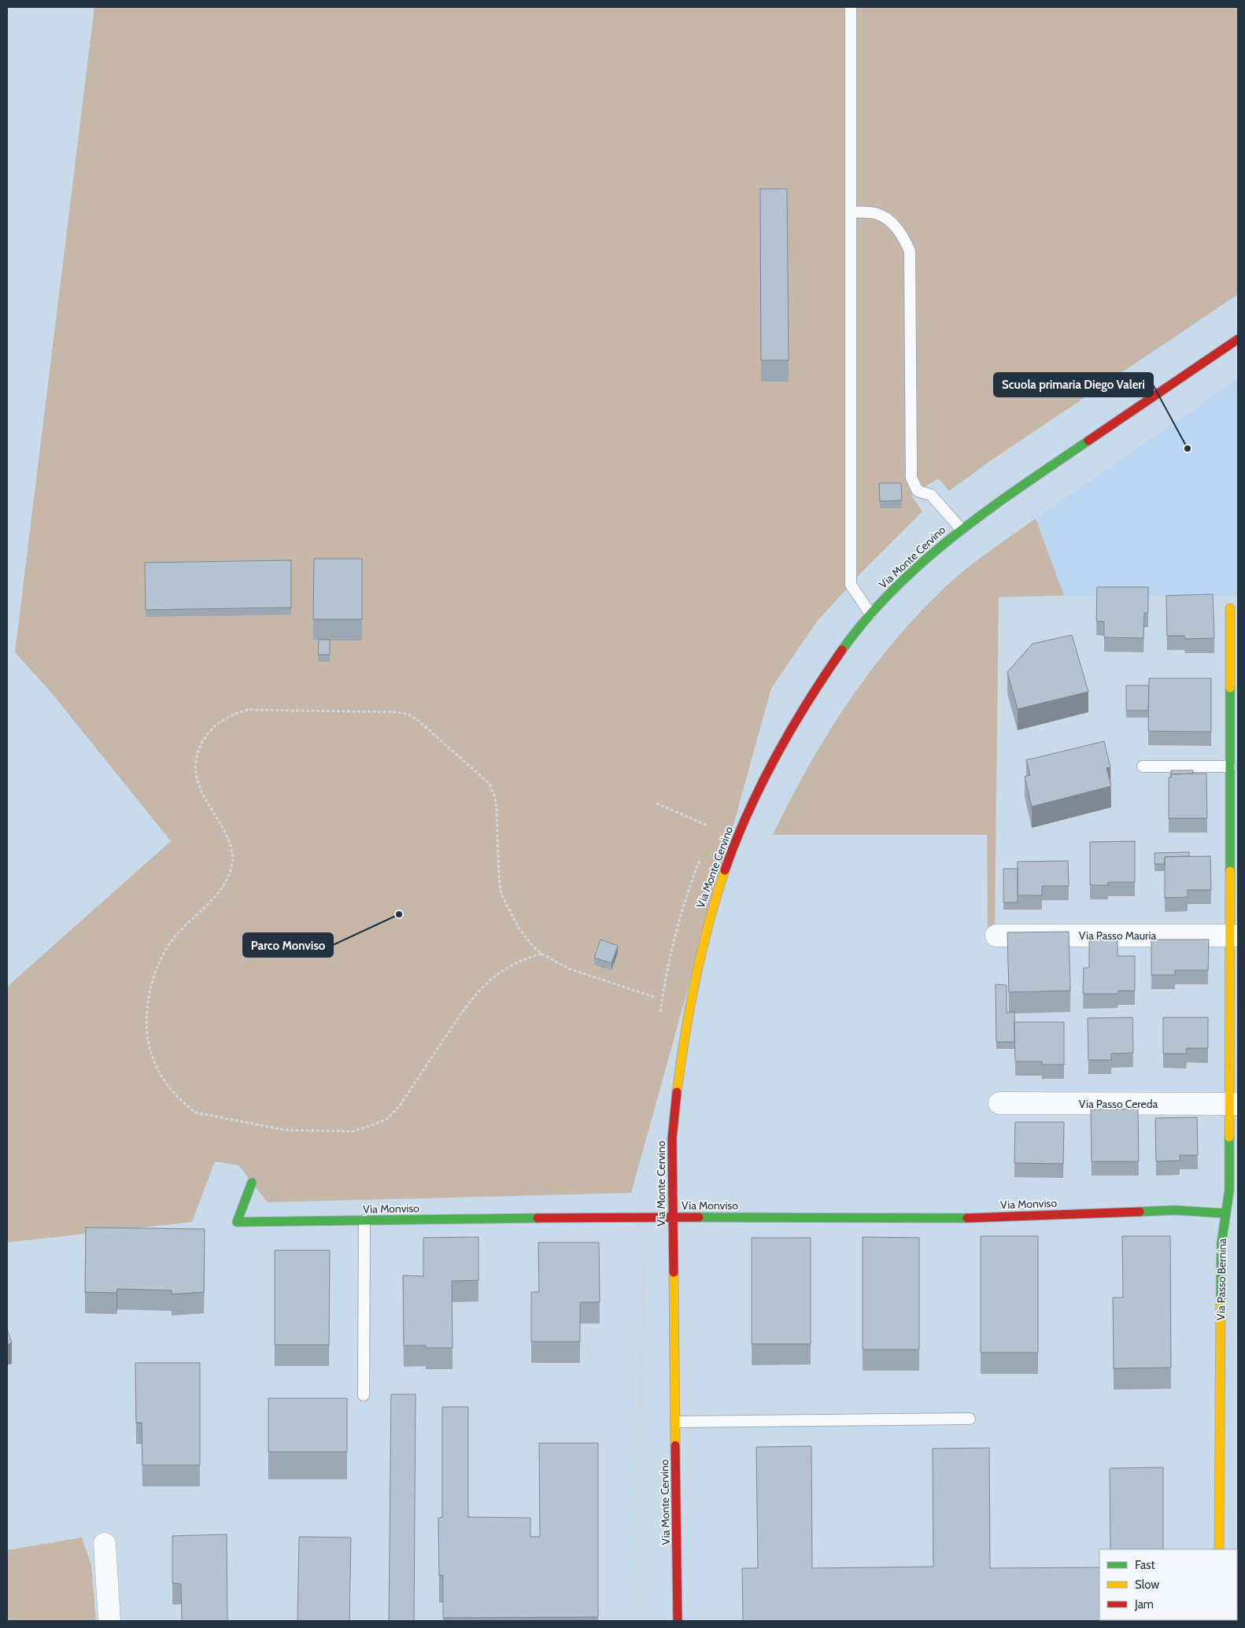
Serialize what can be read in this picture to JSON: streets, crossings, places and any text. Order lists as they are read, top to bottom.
{
  "streets": {
    "street": [
      "Via Monte Cervino",
      "Via Passo Mauria",
      "Via Passo Cereda",
      "Via Monviso",
      "Via Passo Bernina"
    ]
  },
  "crossings": [
    ["Via Monte Cervino", "Via Monviso"],
    ["Via Passo Mauria", "Via Passo Bernina"],
    ["Via Passo Cereda", "Via Passo Bernina"],
    ["Via Monviso", "Via Passo Bernina"]
  ],
  "places": ["Scuola primaria Diego Valeri", "Parco Monviso"],
  "legend": ["Fast", "Slow", "Jam"]
}
